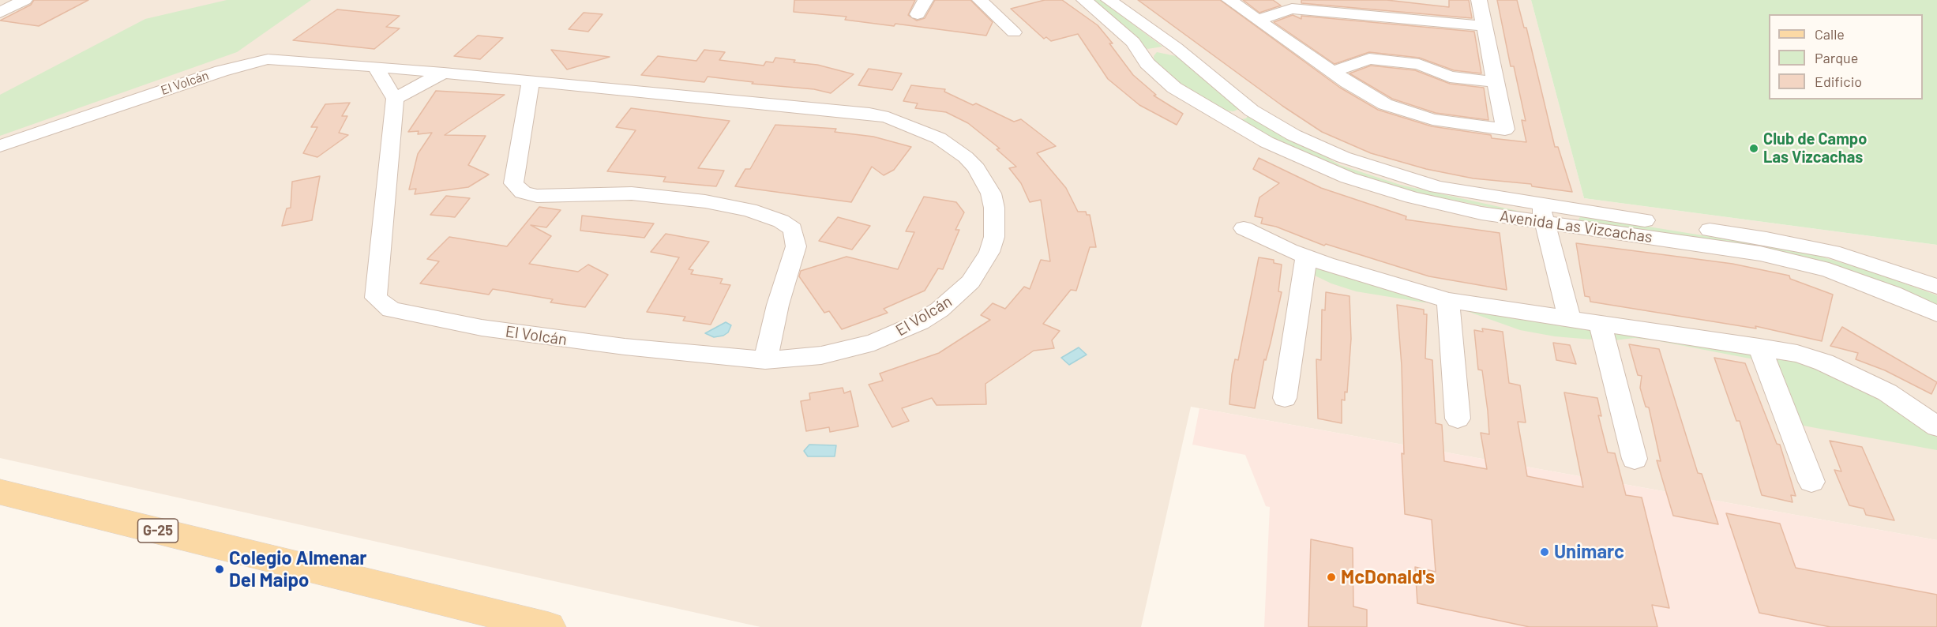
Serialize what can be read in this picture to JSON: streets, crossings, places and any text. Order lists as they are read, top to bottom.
{
  "streets": {
    "main road": ["G-25"],
    "street": ["El Volcán", "Avenida Las Vizcachas"]
  },
  "places": [
    "Club de Campo Las Vizcachas",
    "Unimarc",
    "Colegio Almenar Del Maipo",
    "McDonald's"
  ],
  "legend": ["Calle", "Parque", "Edificio"]
}
